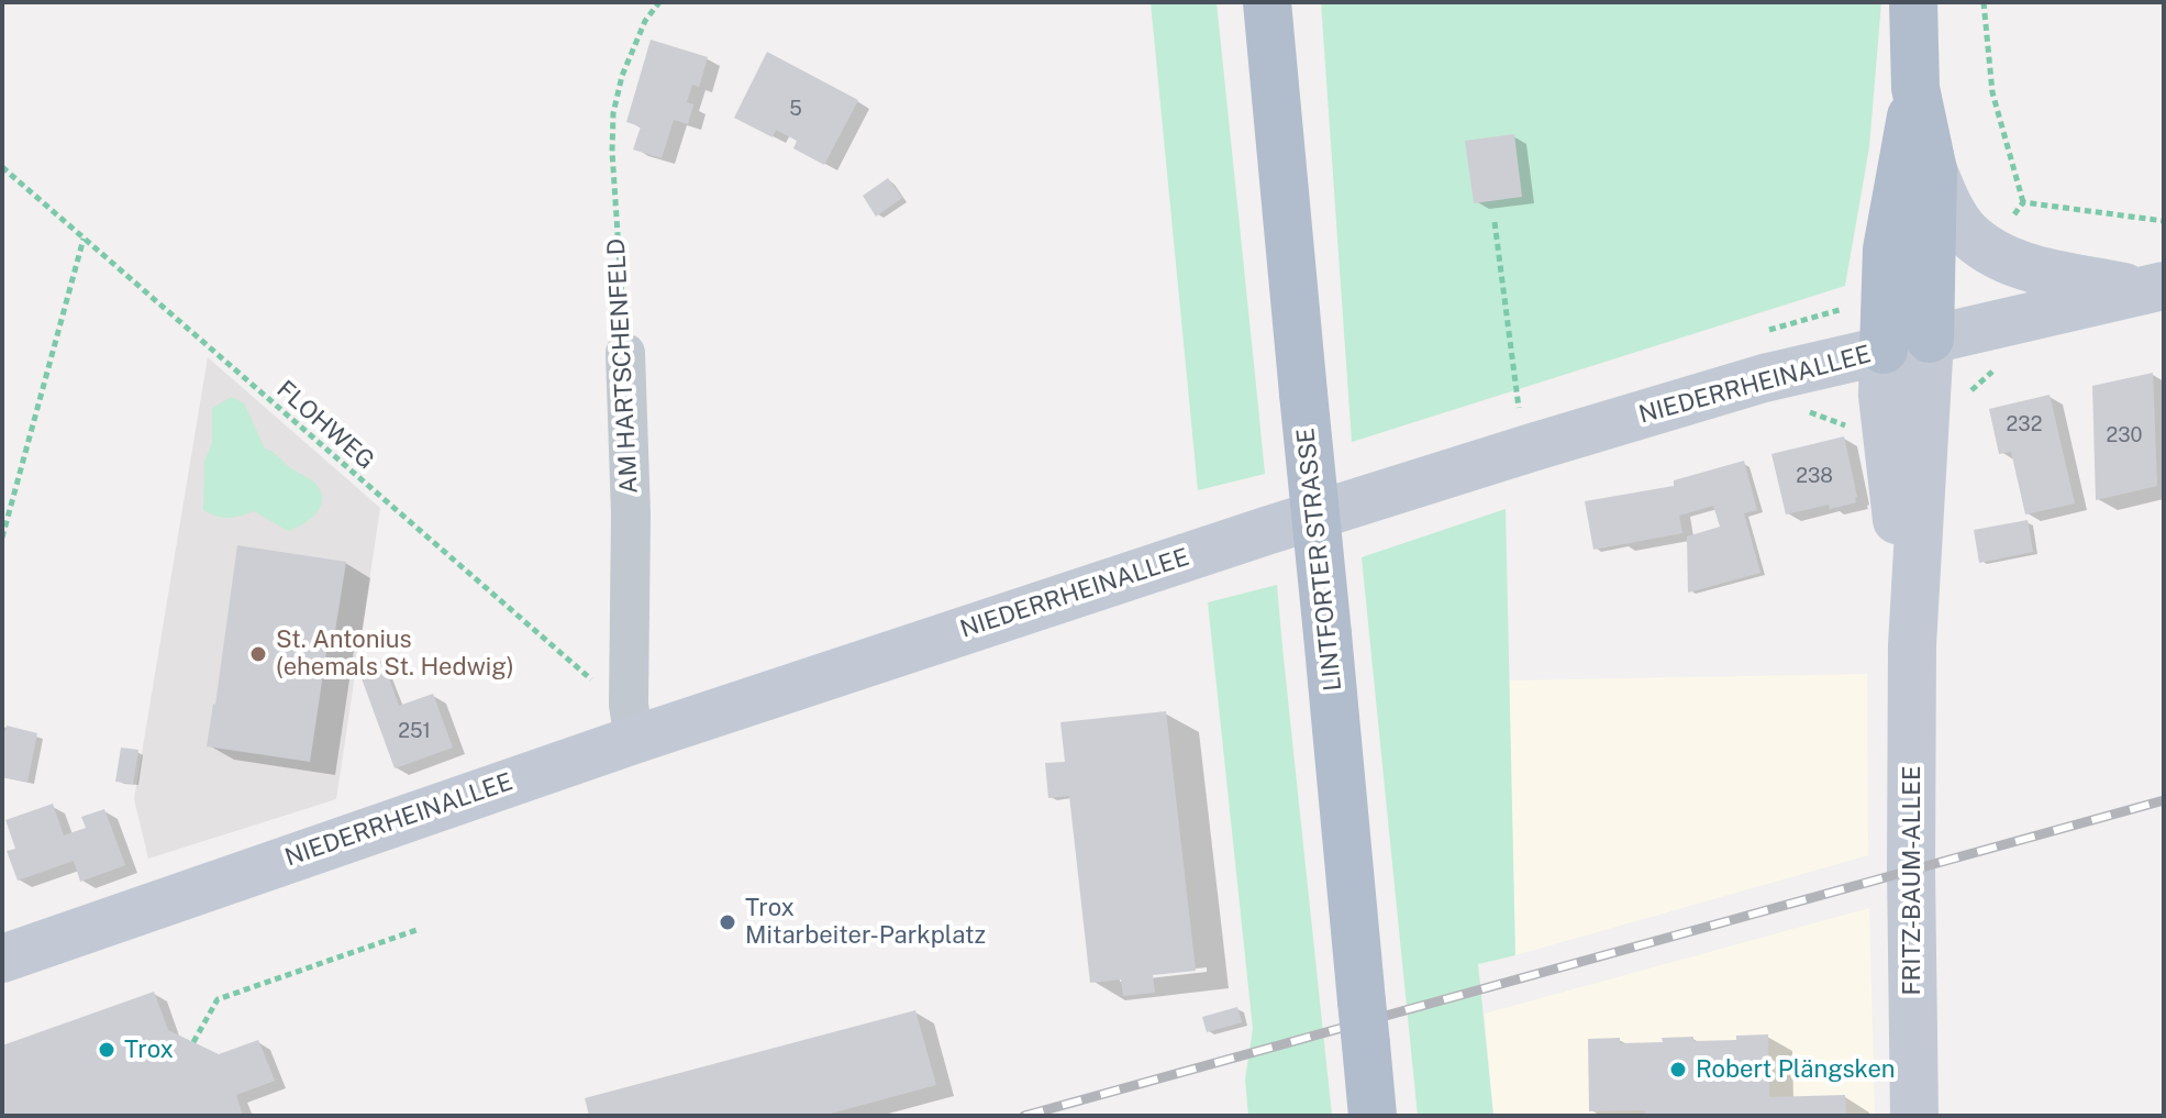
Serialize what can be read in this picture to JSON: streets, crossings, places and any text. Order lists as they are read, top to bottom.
{
  "streets": {
    "main road": ["NIEDERRHEINALLEE", "LINTFORTER STRASSE", "FRITZ-BAUM-ALLEE"],
    "street": ["AM HARTSCHENFELD"],
    "path": ["FLOHWEG"]
  },
  "crossings": [
    ["AM HARTSCHENFELD", "NIEDERRHEINALLEE"],
    ["AM HARTSCHENFELD", "FLOHWEG"],
    ["NIEDERRHEINALLEE", "FLOHWEG"],
    ["NIEDERRHEINALLEE", "FRITZ-BAUM-ALLEE"]
  ],
  "places": [
    "St. Antonius (ehemals St. Hedwig)",
    "Trox Mitarbeiter-Parkplatz",
    "Trox",
    "Robert Plängsken"
  ],
  "house_numbers": [
    "5",
    "232",
    "230",
    "238",
    "251"
  ]
}
